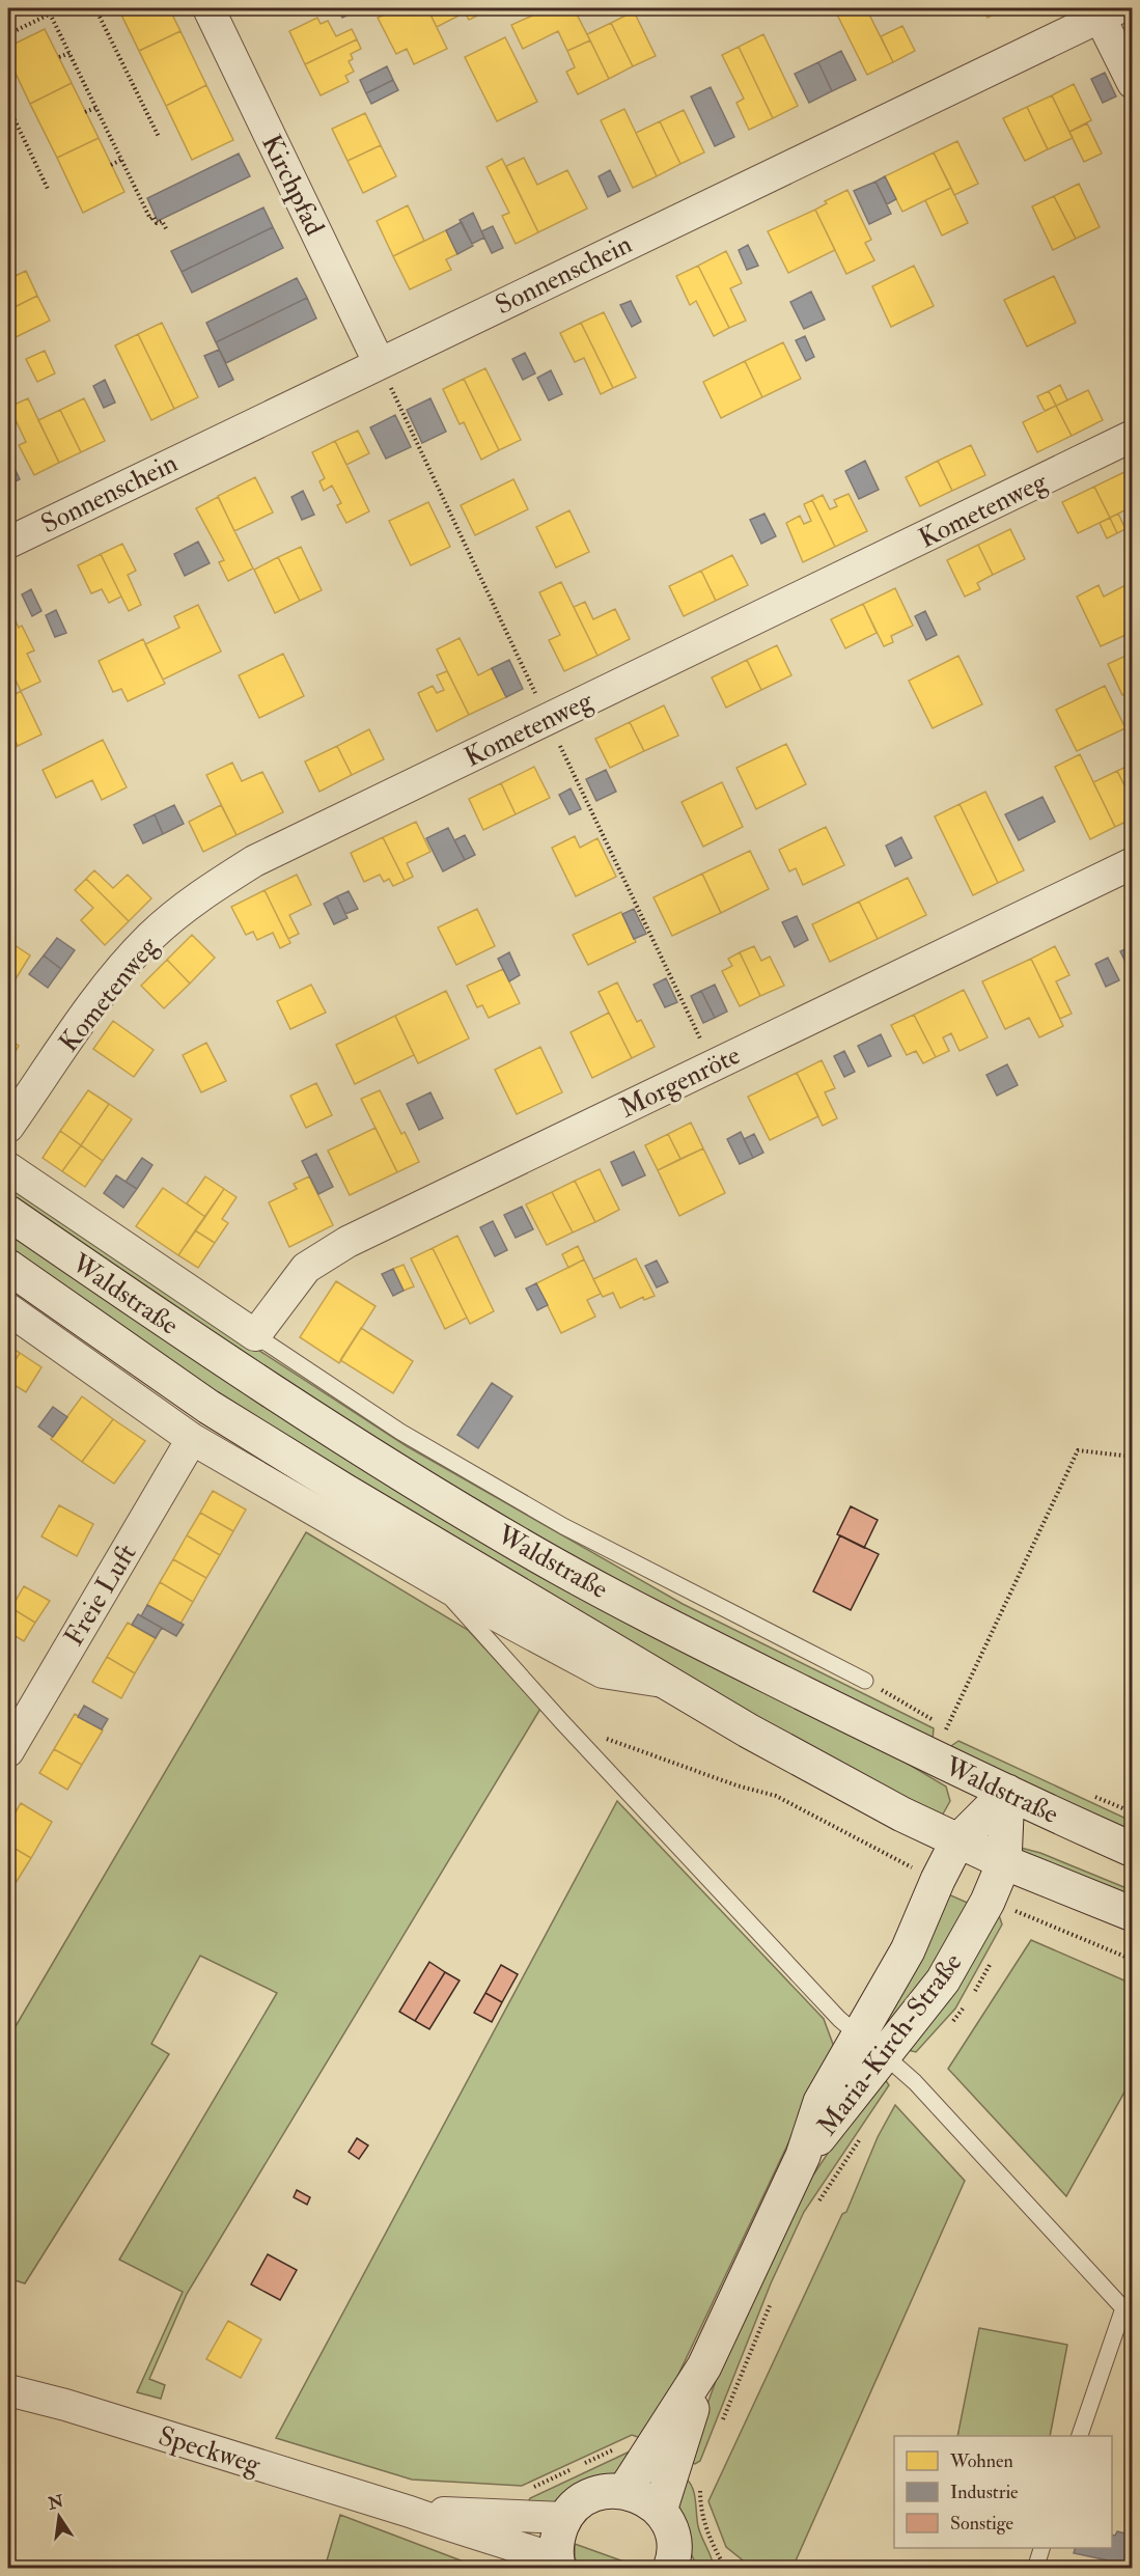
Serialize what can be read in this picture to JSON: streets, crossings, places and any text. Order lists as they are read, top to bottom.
{
  "streets": {
    "main road": ["Waldstraße", "Maria-Kirch-Straße"],
    "street": [
      "Kirchpfad",
      "Sonnenschein",
      "Kometenweg",
      "Morgenröte",
      "Freie Luft",
      "Speckweg"
    ]
  },
  "crossings": [
    ["Kirchpfad", "Sonnenschein"],
    ["Morgenröte", "Waldstraße"],
    ["Waldstraße", "Freie Luft"],
    ["Waldstraße", "Maria-Kirch-Straße"]
  ],
  "legend": ["Wohnen", "Industrie", "Sonstige"],
  "north": "top"
}
